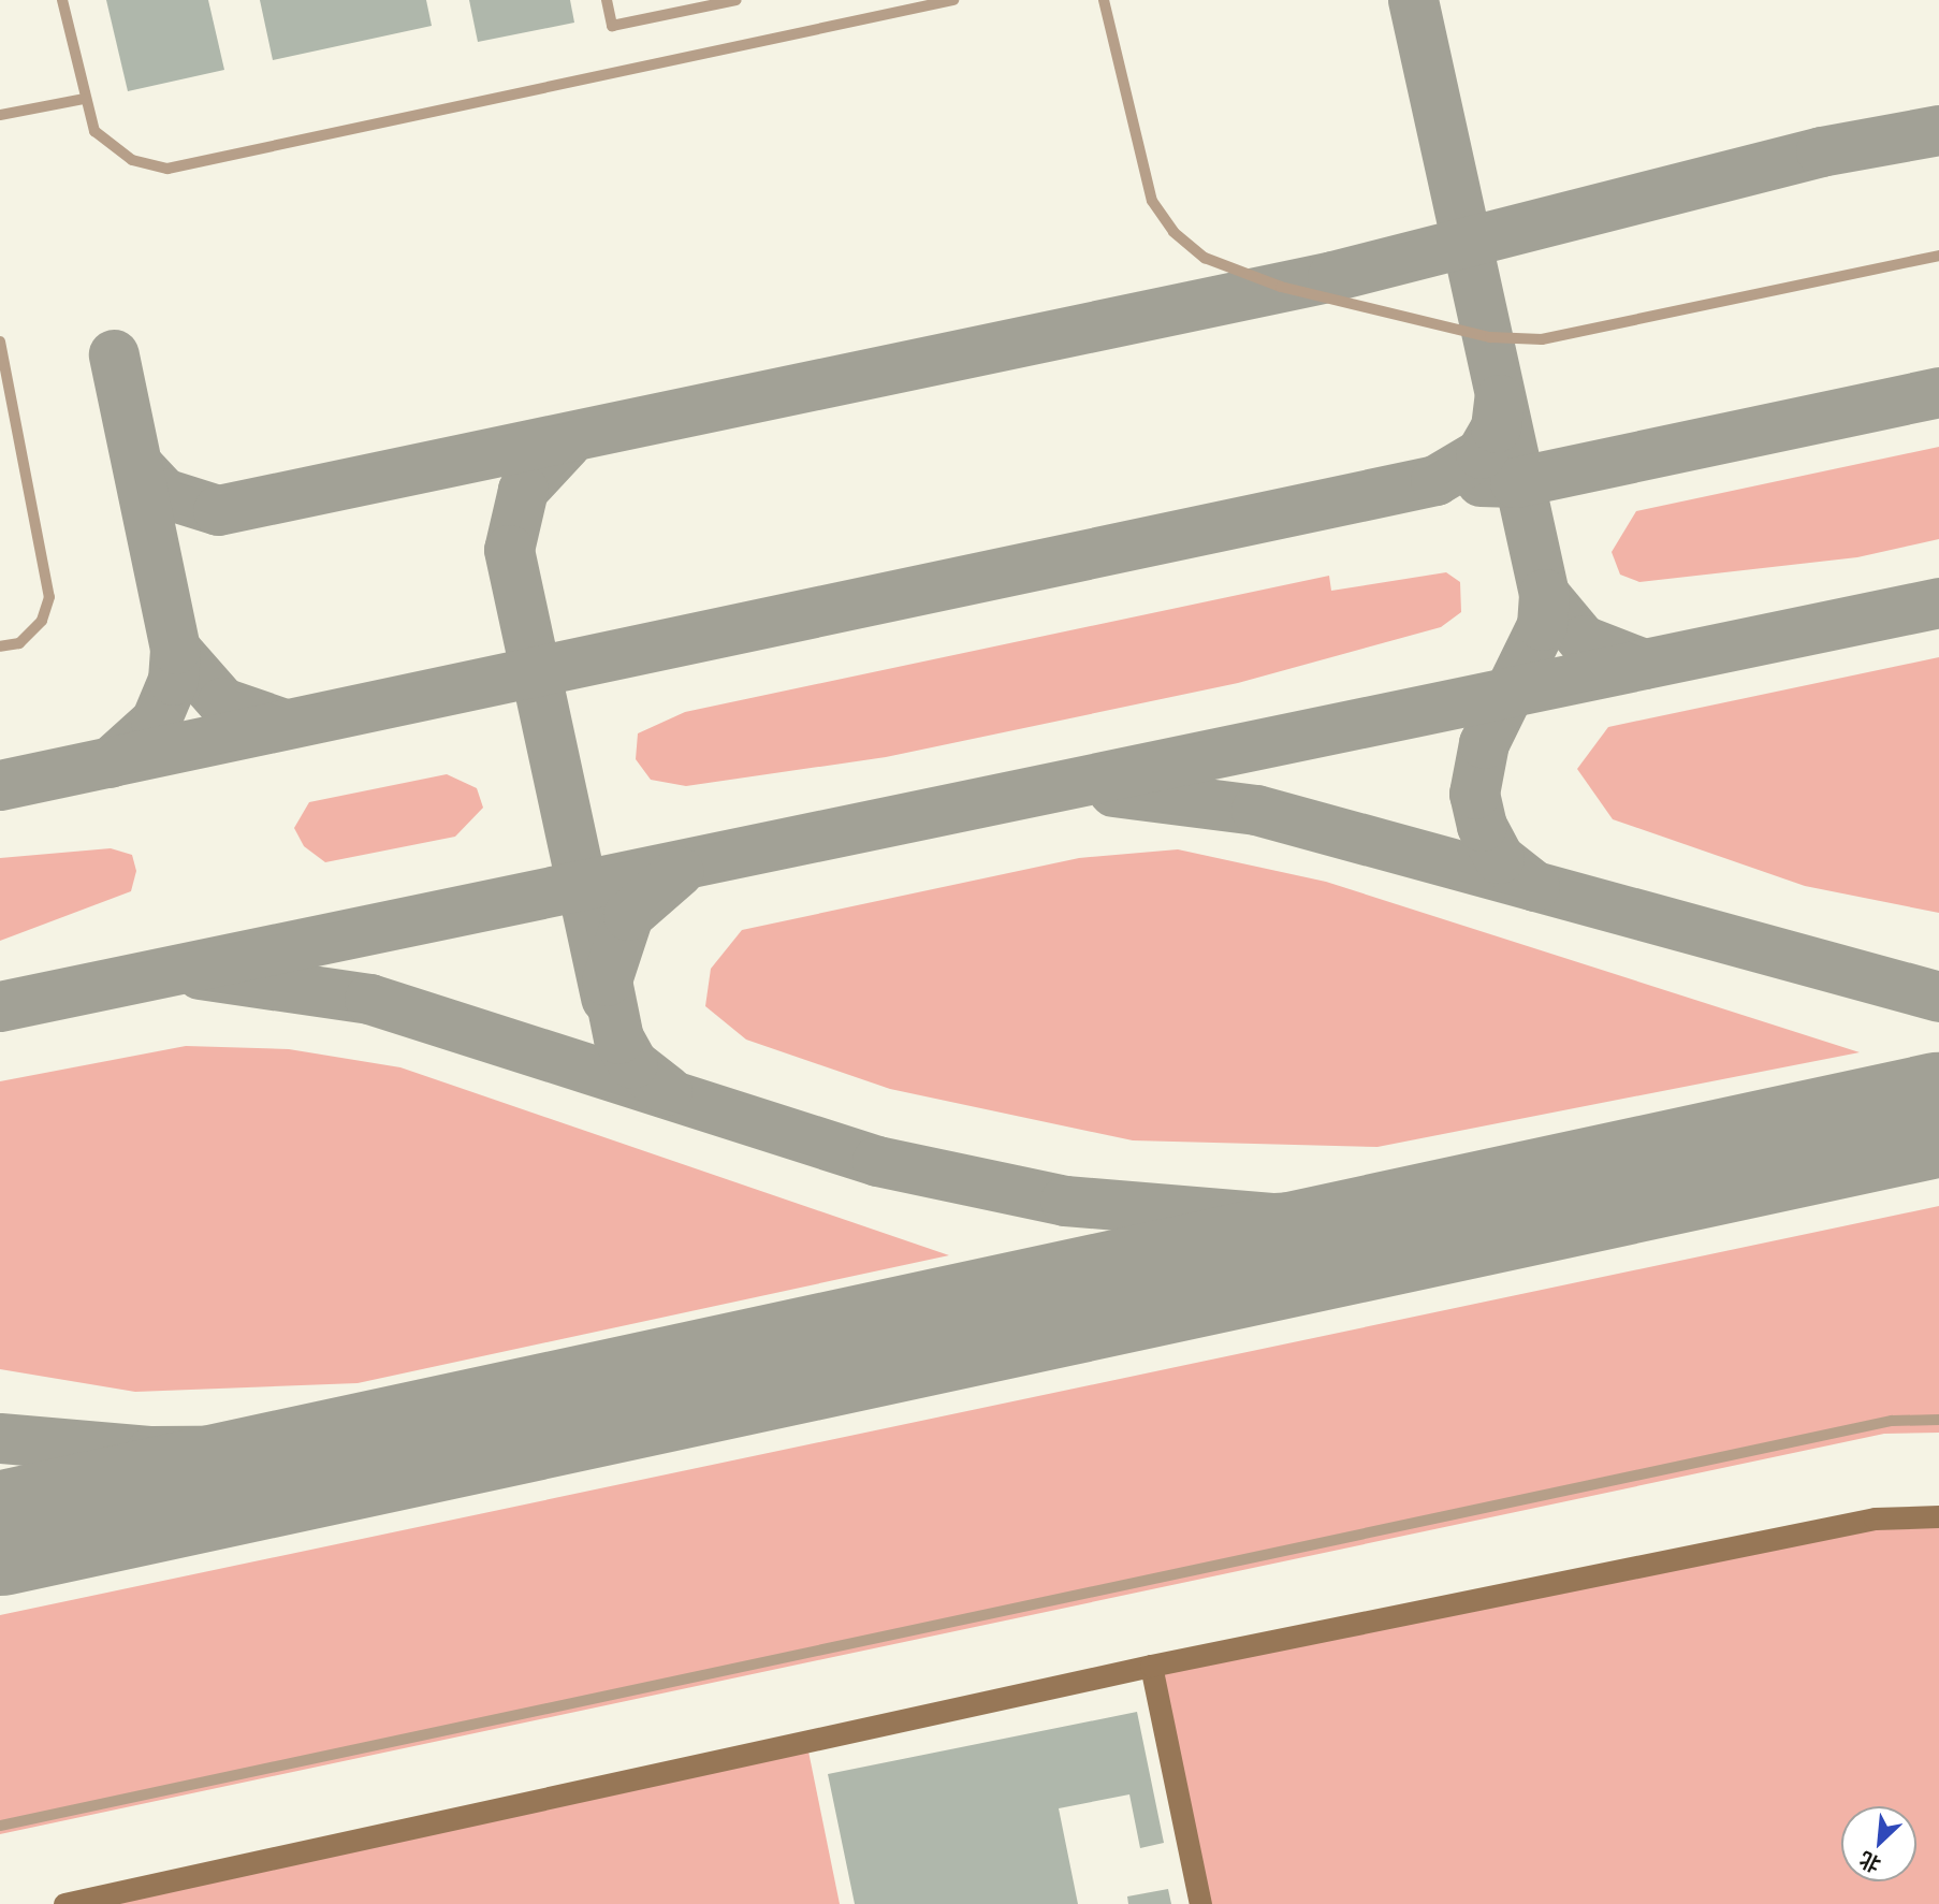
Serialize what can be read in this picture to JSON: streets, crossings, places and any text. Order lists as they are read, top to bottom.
{
  "north": "bottom left"
}
